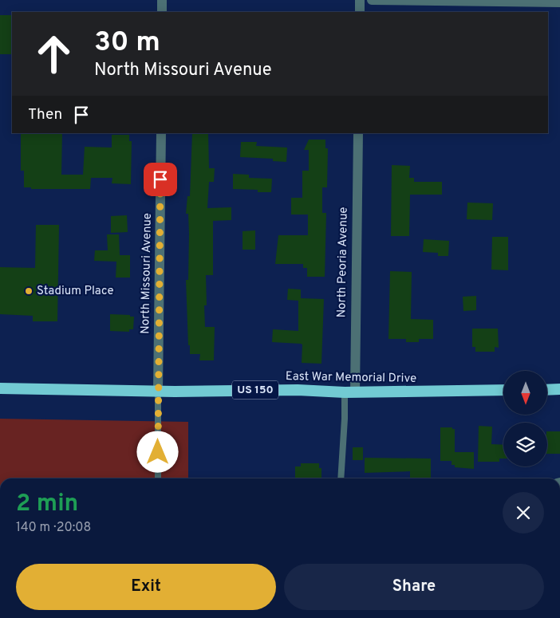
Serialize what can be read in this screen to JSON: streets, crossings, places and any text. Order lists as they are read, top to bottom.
{
  "streets": {
    "highway": ["East War Memorial Drive", "US 150"],
    "street": ["North Peoria Avenue", "North Missouri Avenue"]
  },
  "crossings": [
    ["North Peoria Avenue", "East War Memorial Drive"],
    ["North Missouri Avenue", "East War Memorial Drive"]
  ],
  "places": ["Stadium Place"],
  "north": "bottom",
  "page": {
    "turn": ["30 m", "North Missouri Avenue"],
    "then": "Then",
    "heading": ["2 min", "140 m · 20:08"],
    "buttons": ["Exit", "Share"]
  }
}
